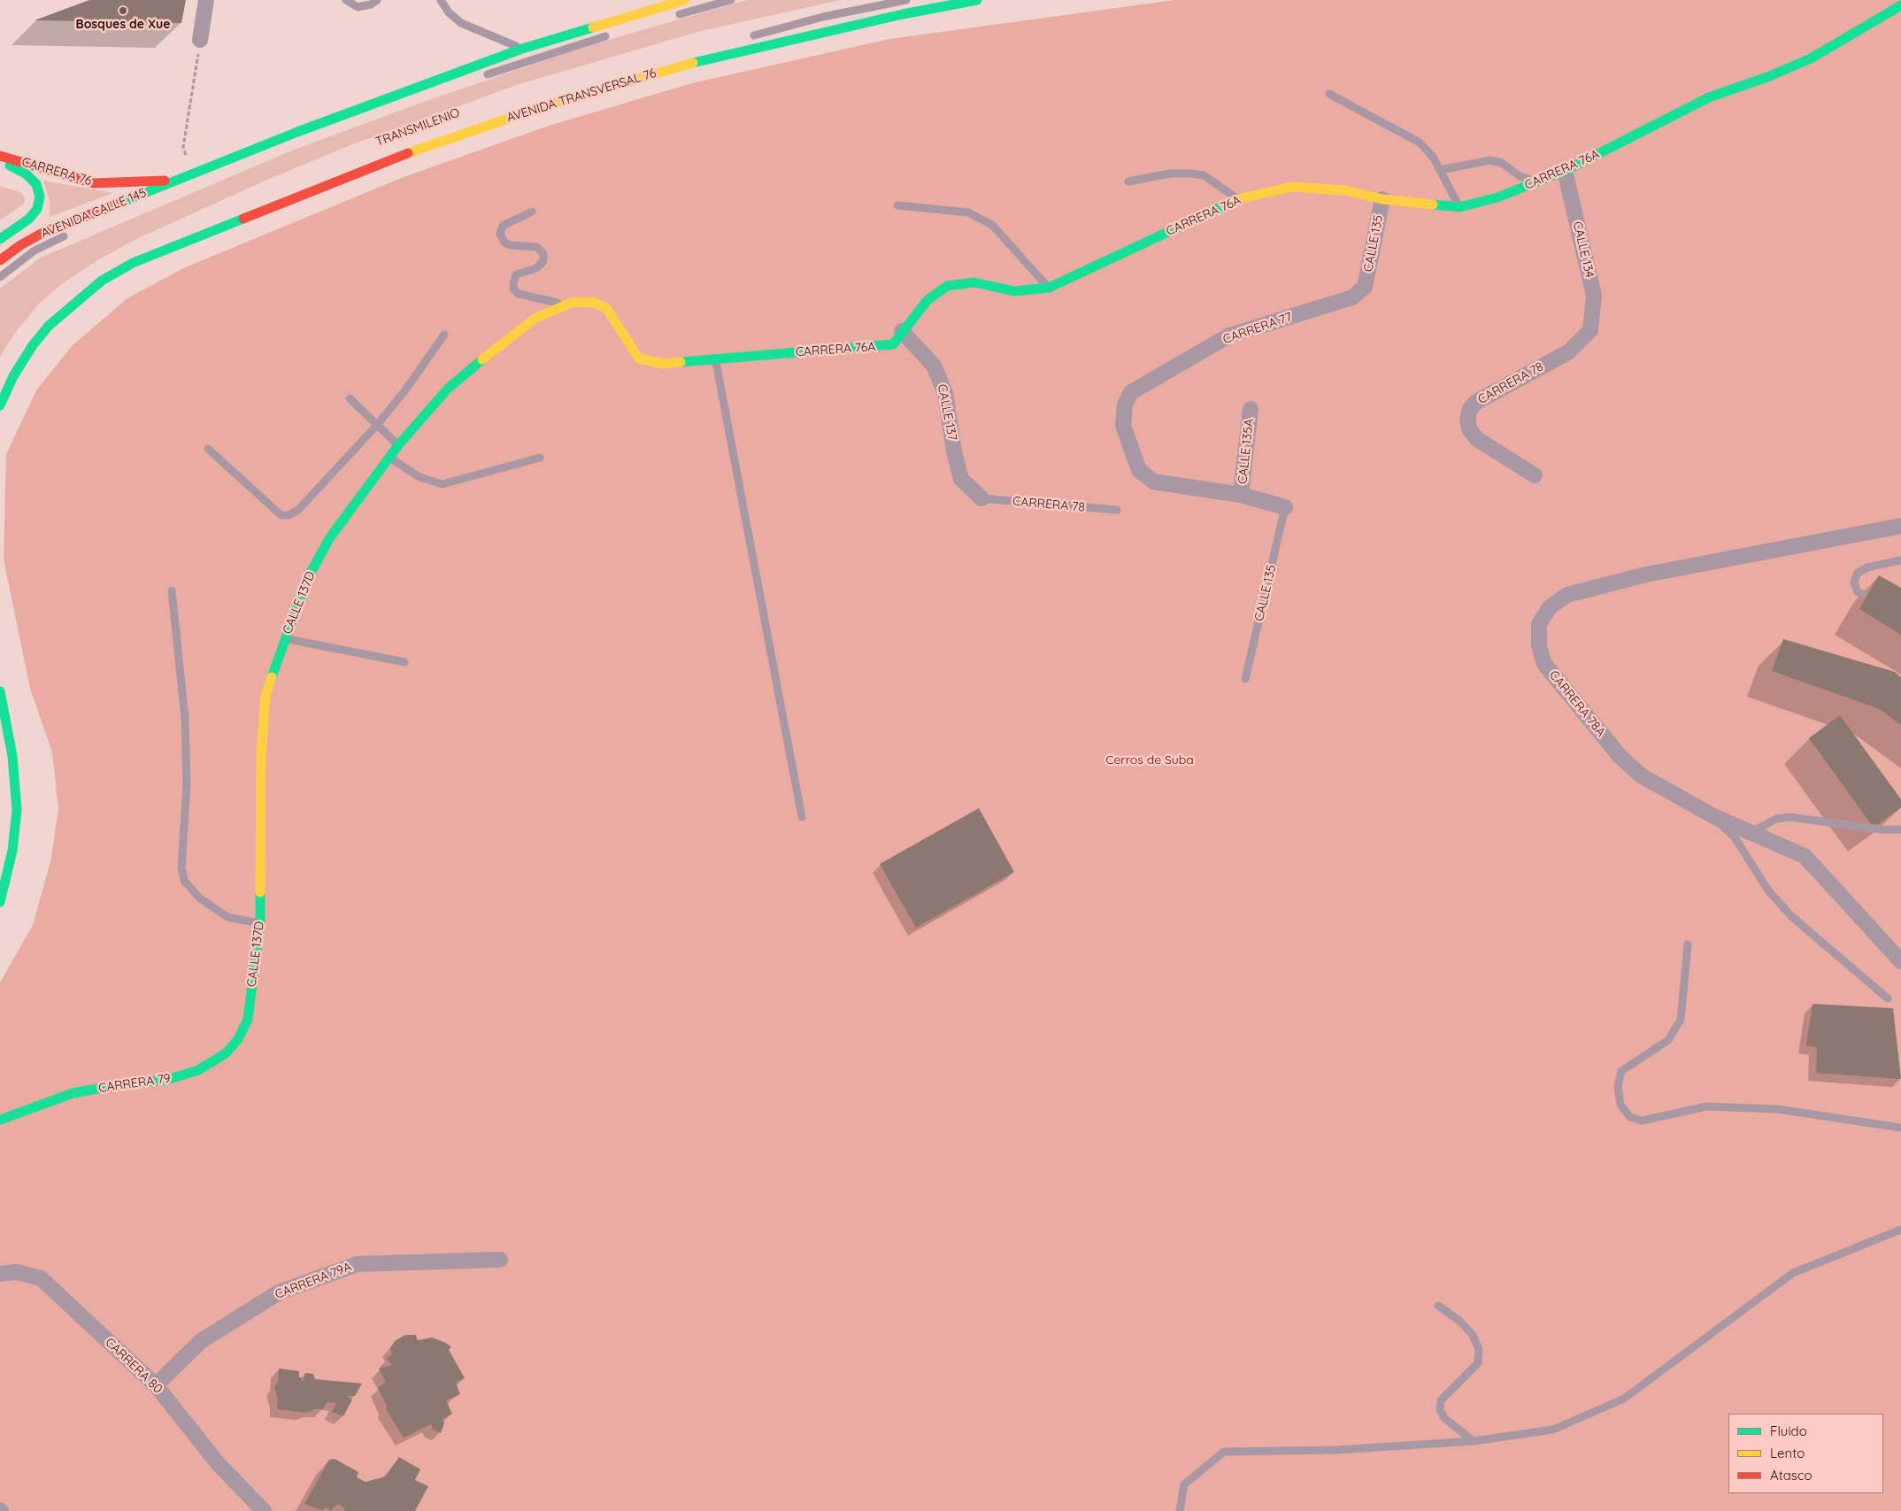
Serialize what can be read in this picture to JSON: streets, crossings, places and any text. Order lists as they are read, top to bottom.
{
  "streets": {
    "street": [
      "AVENIDA TRANSVERSAL 76",
      "CARRERA 76A",
      "CARRERA 76",
      "AVENIDA CALLE 145",
      "CALLE 135",
      "CALLE 134",
      "CARRERA 77",
      "CARRERA 78",
      "CALLE 137",
      "CALLE 135A",
      "CALLE 137D",
      "CARRERA 78A",
      "CARRERA 79",
      "CARRERA 79A",
      "CARRERA 80"
    ]
  },
  "crossings": [
    ["CARRERA 76A", "CALLE 135"],
    ["CARRERA 76A", "CALLE 134"],
    ["CARRERA 76A", "CALLE 137"],
    ["CARRERA 76A", "CALLE 137D"],
    ["CARRERA 76", "AVENIDA CALLE 145"],
    ["CALLE 135", "CARRERA 77"],
    ["CALLE 134", "CARRERA 78"],
    ["CARRERA 77", "CALLE 135A"],
    ["CARRERA 78", "CALLE 137"],
    ["CALLE 137D", "CARRERA 79"],
    ["CARRERA 79A", "CARRERA 80"]
  ],
  "parks": ["Cerros de Suba"],
  "places": ["Bosques de Xue"],
  "legend": ["Fluido", "Lento", "Atasco"]
}
